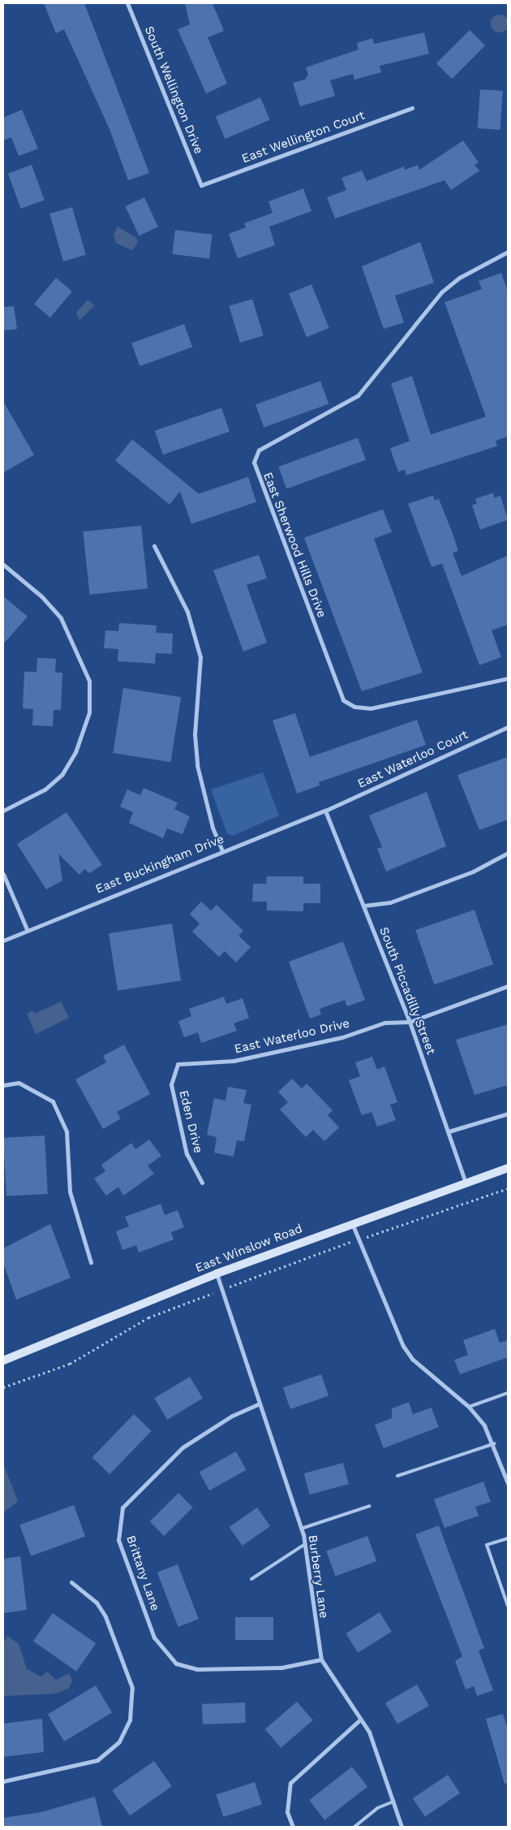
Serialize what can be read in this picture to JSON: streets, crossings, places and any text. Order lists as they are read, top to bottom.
{
  "streets": {
    "main road": ["East Winslow Road"],
    "street": [
      "South Wellington Drive",
      "East Wellington Court",
      "East Sherwood Hills Drive",
      "East Waterloo Court",
      "East Buckingham Drive",
      "South Piccadilly Street",
      "East Waterloo Drive",
      "Eden Drive",
      "Brittany Lane",
      "Burberry Lane"
    ]
  },
  "crossings": [
    ["South Wellington Drive", "East Wellington Court"],
    ["East Waterloo Court", "East Buckingham Drive"],
    ["East Waterloo Court", "South Piccadilly Street"],
    ["East Buckingham Drive", "South Piccadilly Street"],
    ["South Piccadilly Street", "East Waterloo Drive"],
    ["South Piccadilly Street", "East Winslow Road"],
    ["East Waterloo Drive", "Eden Drive"],
    ["East Winslow Road", "Burberry Lane"],
    ["Brittany Lane", "Burberry Lane"]
  ]
}
